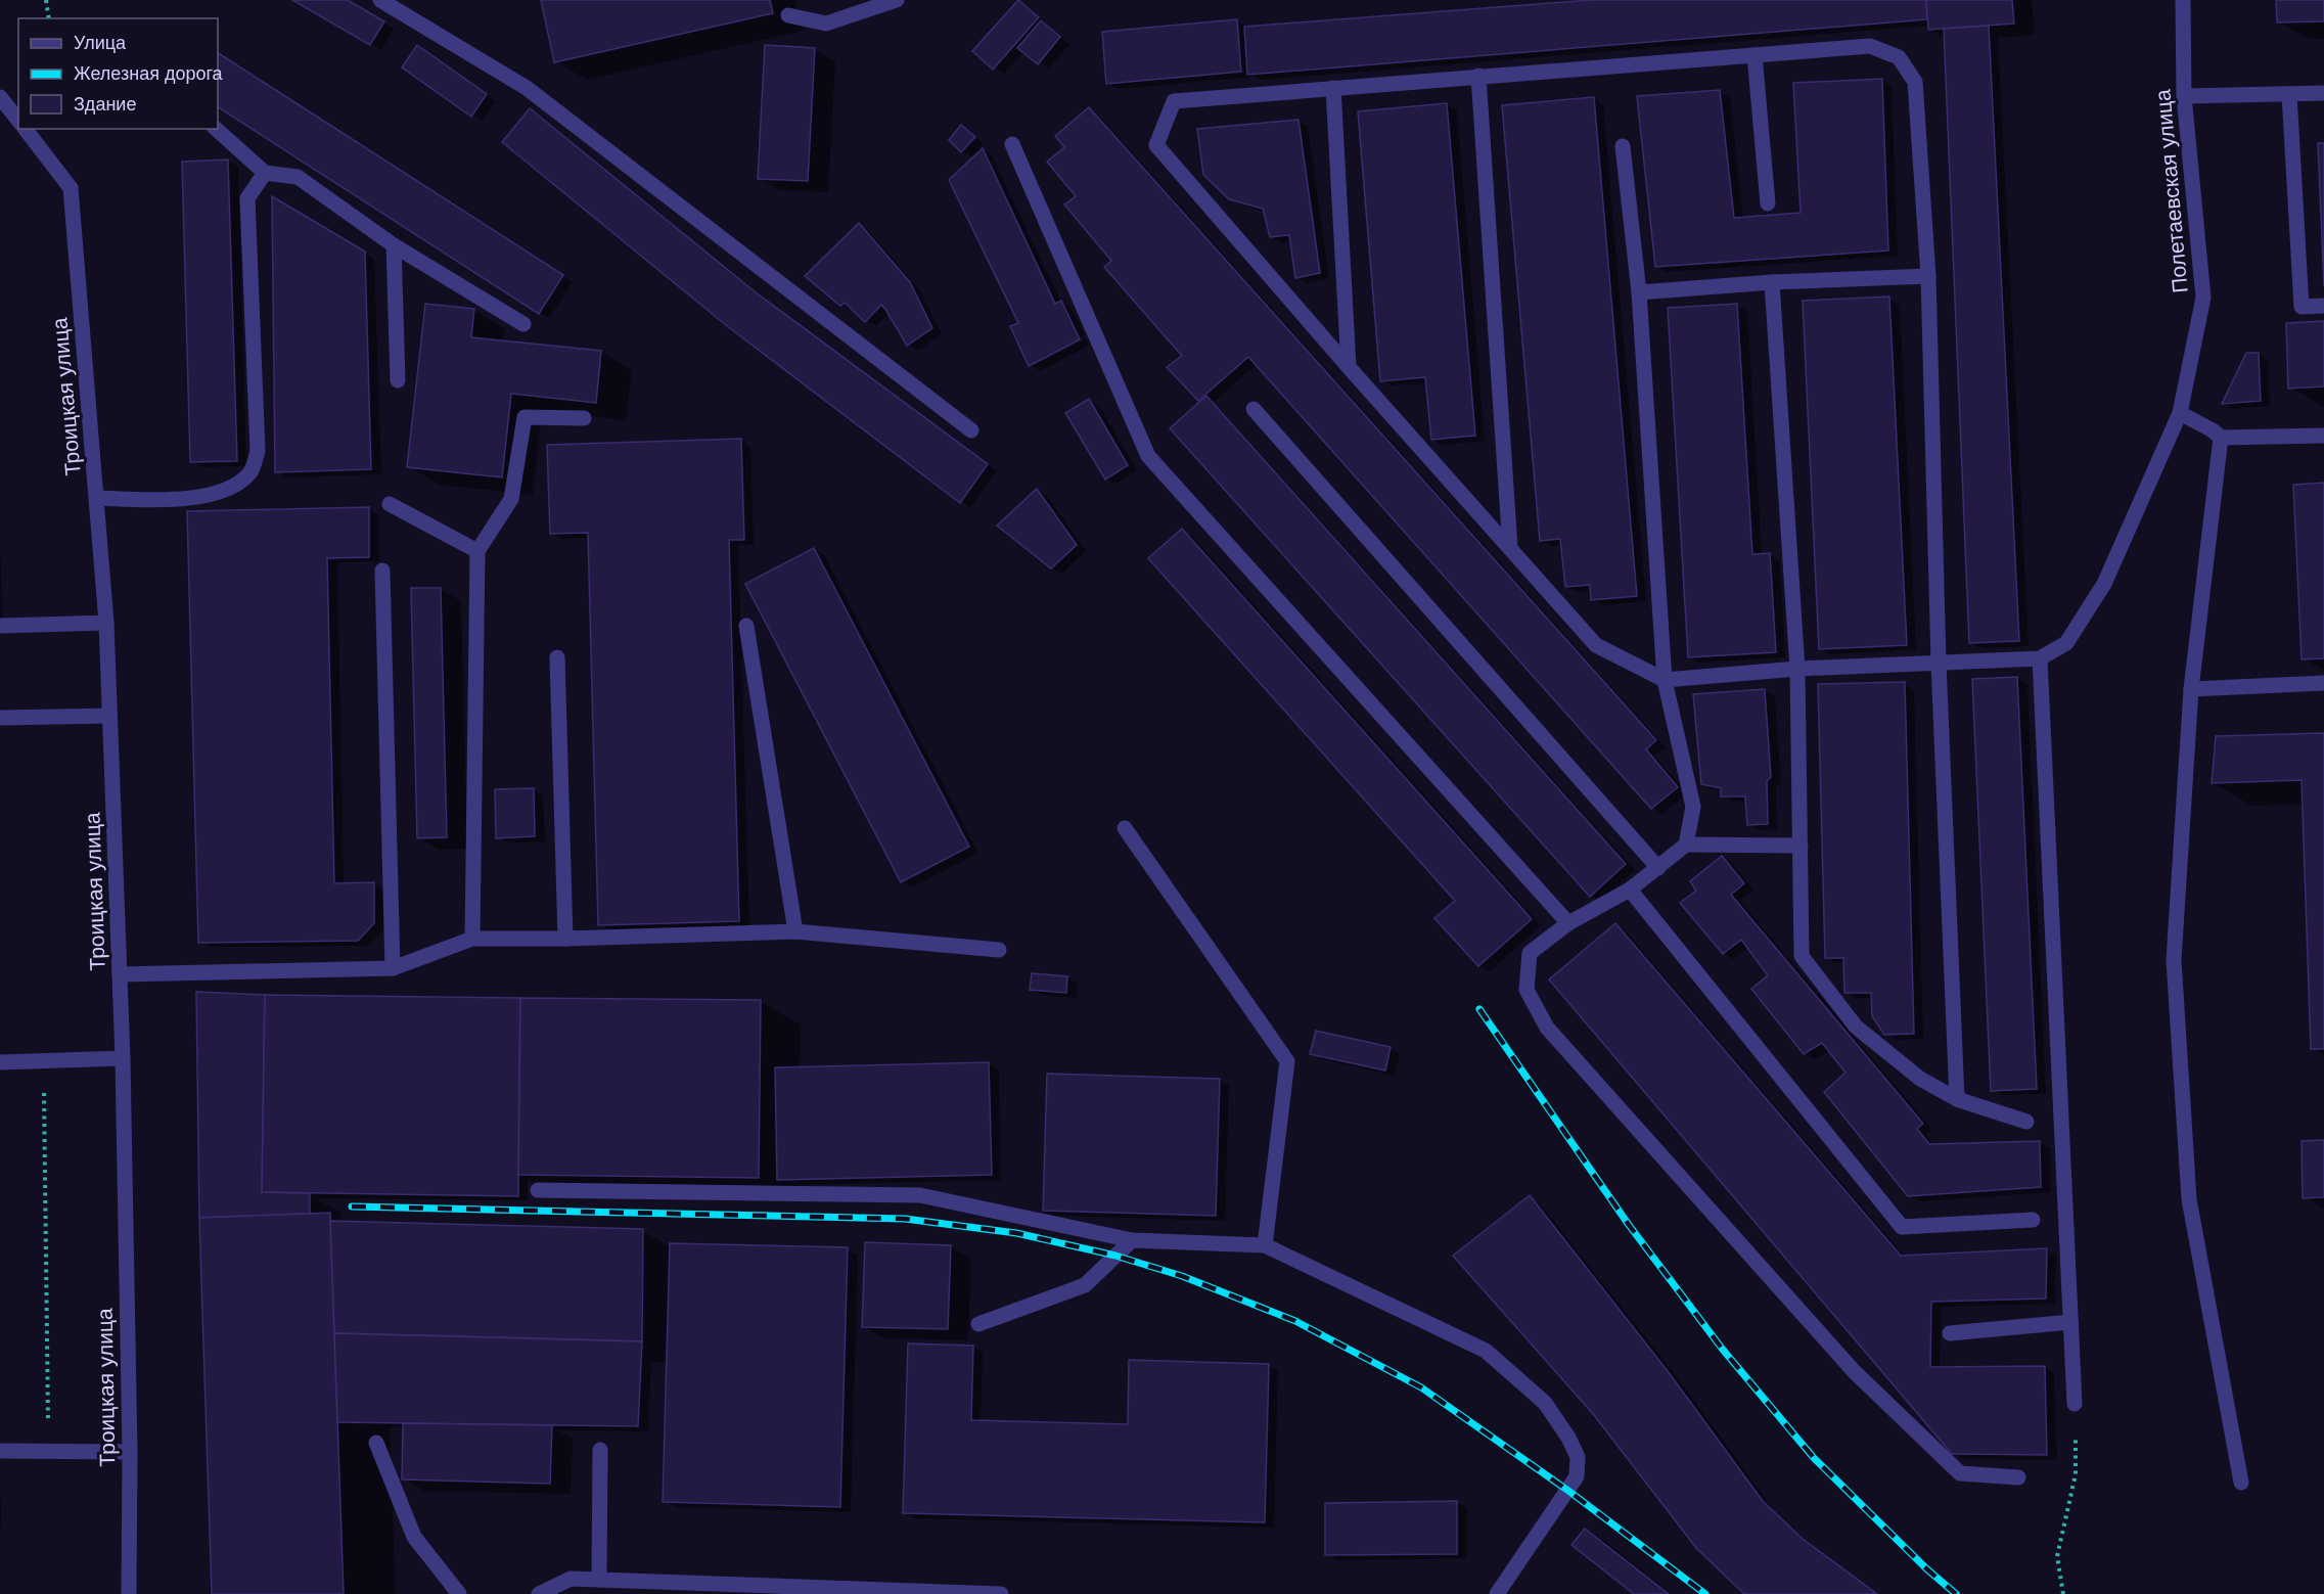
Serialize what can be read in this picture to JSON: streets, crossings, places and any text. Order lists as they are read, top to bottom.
{
  "streets": {
    "street": ["Полетаевская улица", "Троицкая улица"]
  },
  "legend": ["Улица", "Железная дорога", "Здание"]
}
